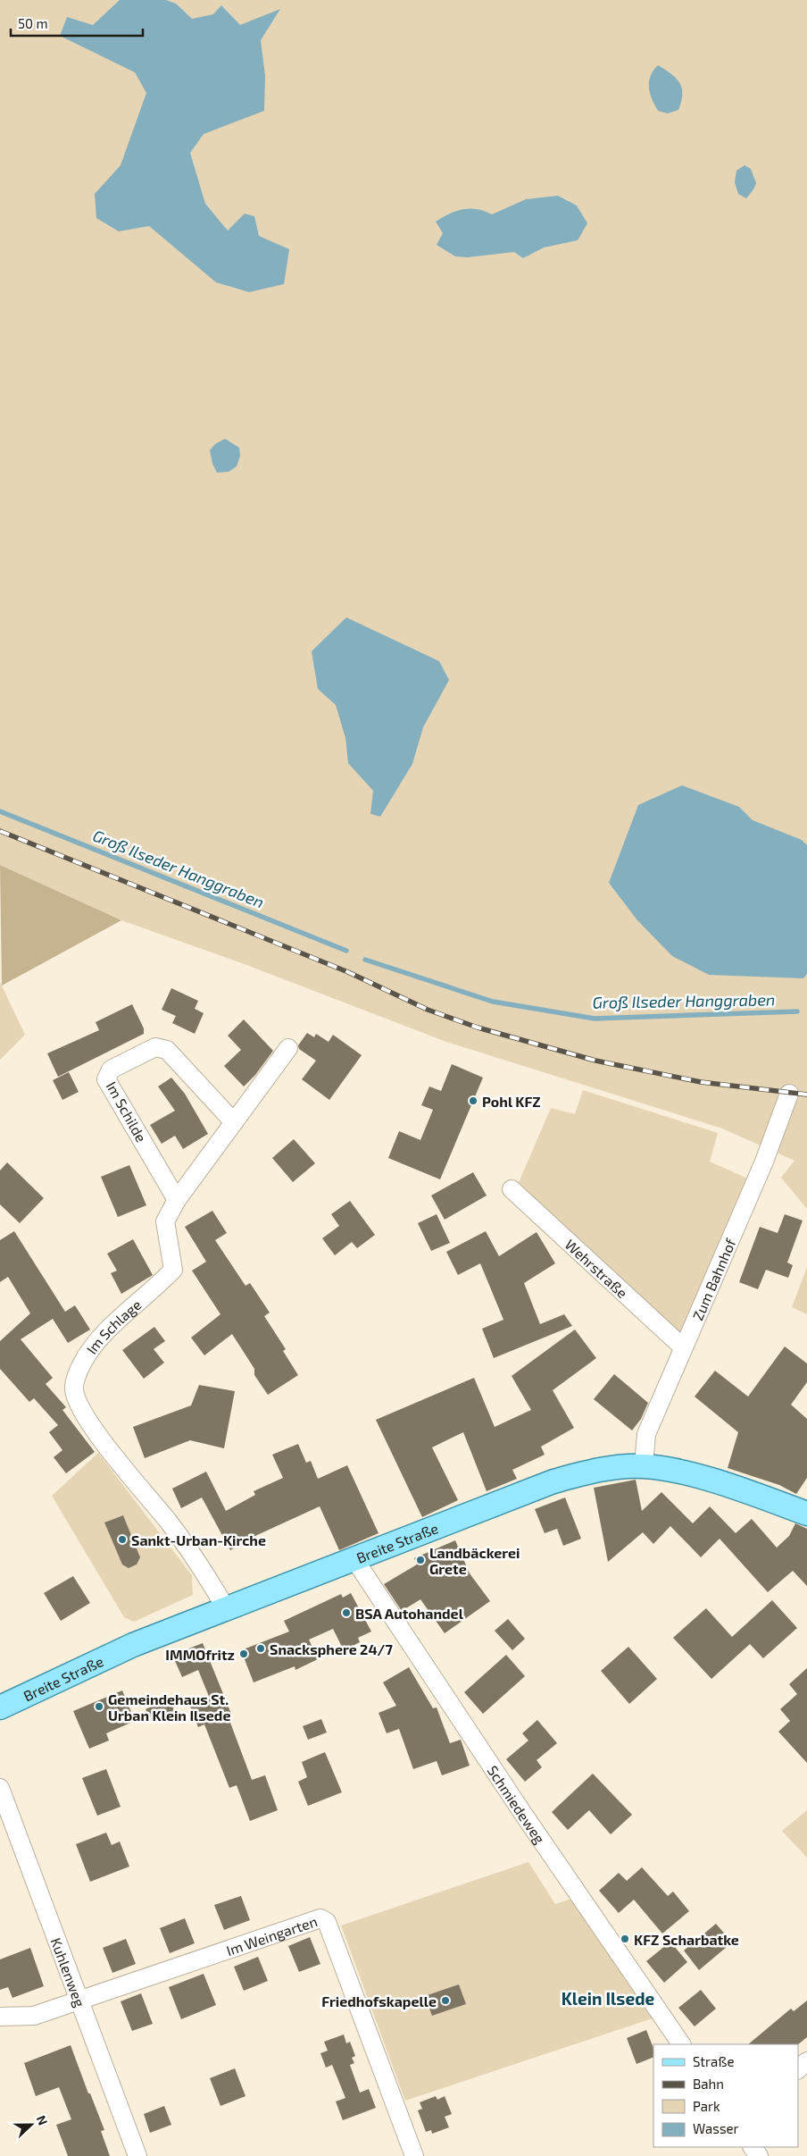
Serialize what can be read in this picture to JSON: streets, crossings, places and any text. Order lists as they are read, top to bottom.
{
  "streets": {
    "main road": ["Breite Straße"],
    "street": [
      "Im Schilde",
      "Wehrstraße",
      "Zum Bahnhof",
      "Im Schlage",
      "Schmiedeweg",
      "Im Weingarten",
      "Kuhlenweg"
    ]
  },
  "crossings": [
    ["Im Schilde", "Im Schlage"],
    ["Wehrstraße", "Zum Bahnhof"],
    ["Zum Bahnhof", "Breite Straße"],
    ["Im Schlage", "Breite Straße"],
    ["Breite Straße", "Schmiedeweg"],
    ["Im Weingarten", "Kuhlenweg"]
  ],
  "districts": ["Klein Ilsede"],
  "water": ["Groß Ilseder Hanggraben"],
  "places": [
    "Pohl KFZ",
    "Sankt-Urban-Kirche",
    "Landbäckerei Grete",
    "BSA Autohandel",
    "Snacksphere 24/7",
    "IMMOfritz",
    "Gemeindehaus St. Urban Klein Ilsede",
    "KFZ Scharbatke",
    "Friedhofskapelle"
  ],
  "legend": [
    "Straße",
    "Bahn",
    "Park",
    "Wasser"
  ],
  "scale_bar": "50 m",
  "north": "right"
}
